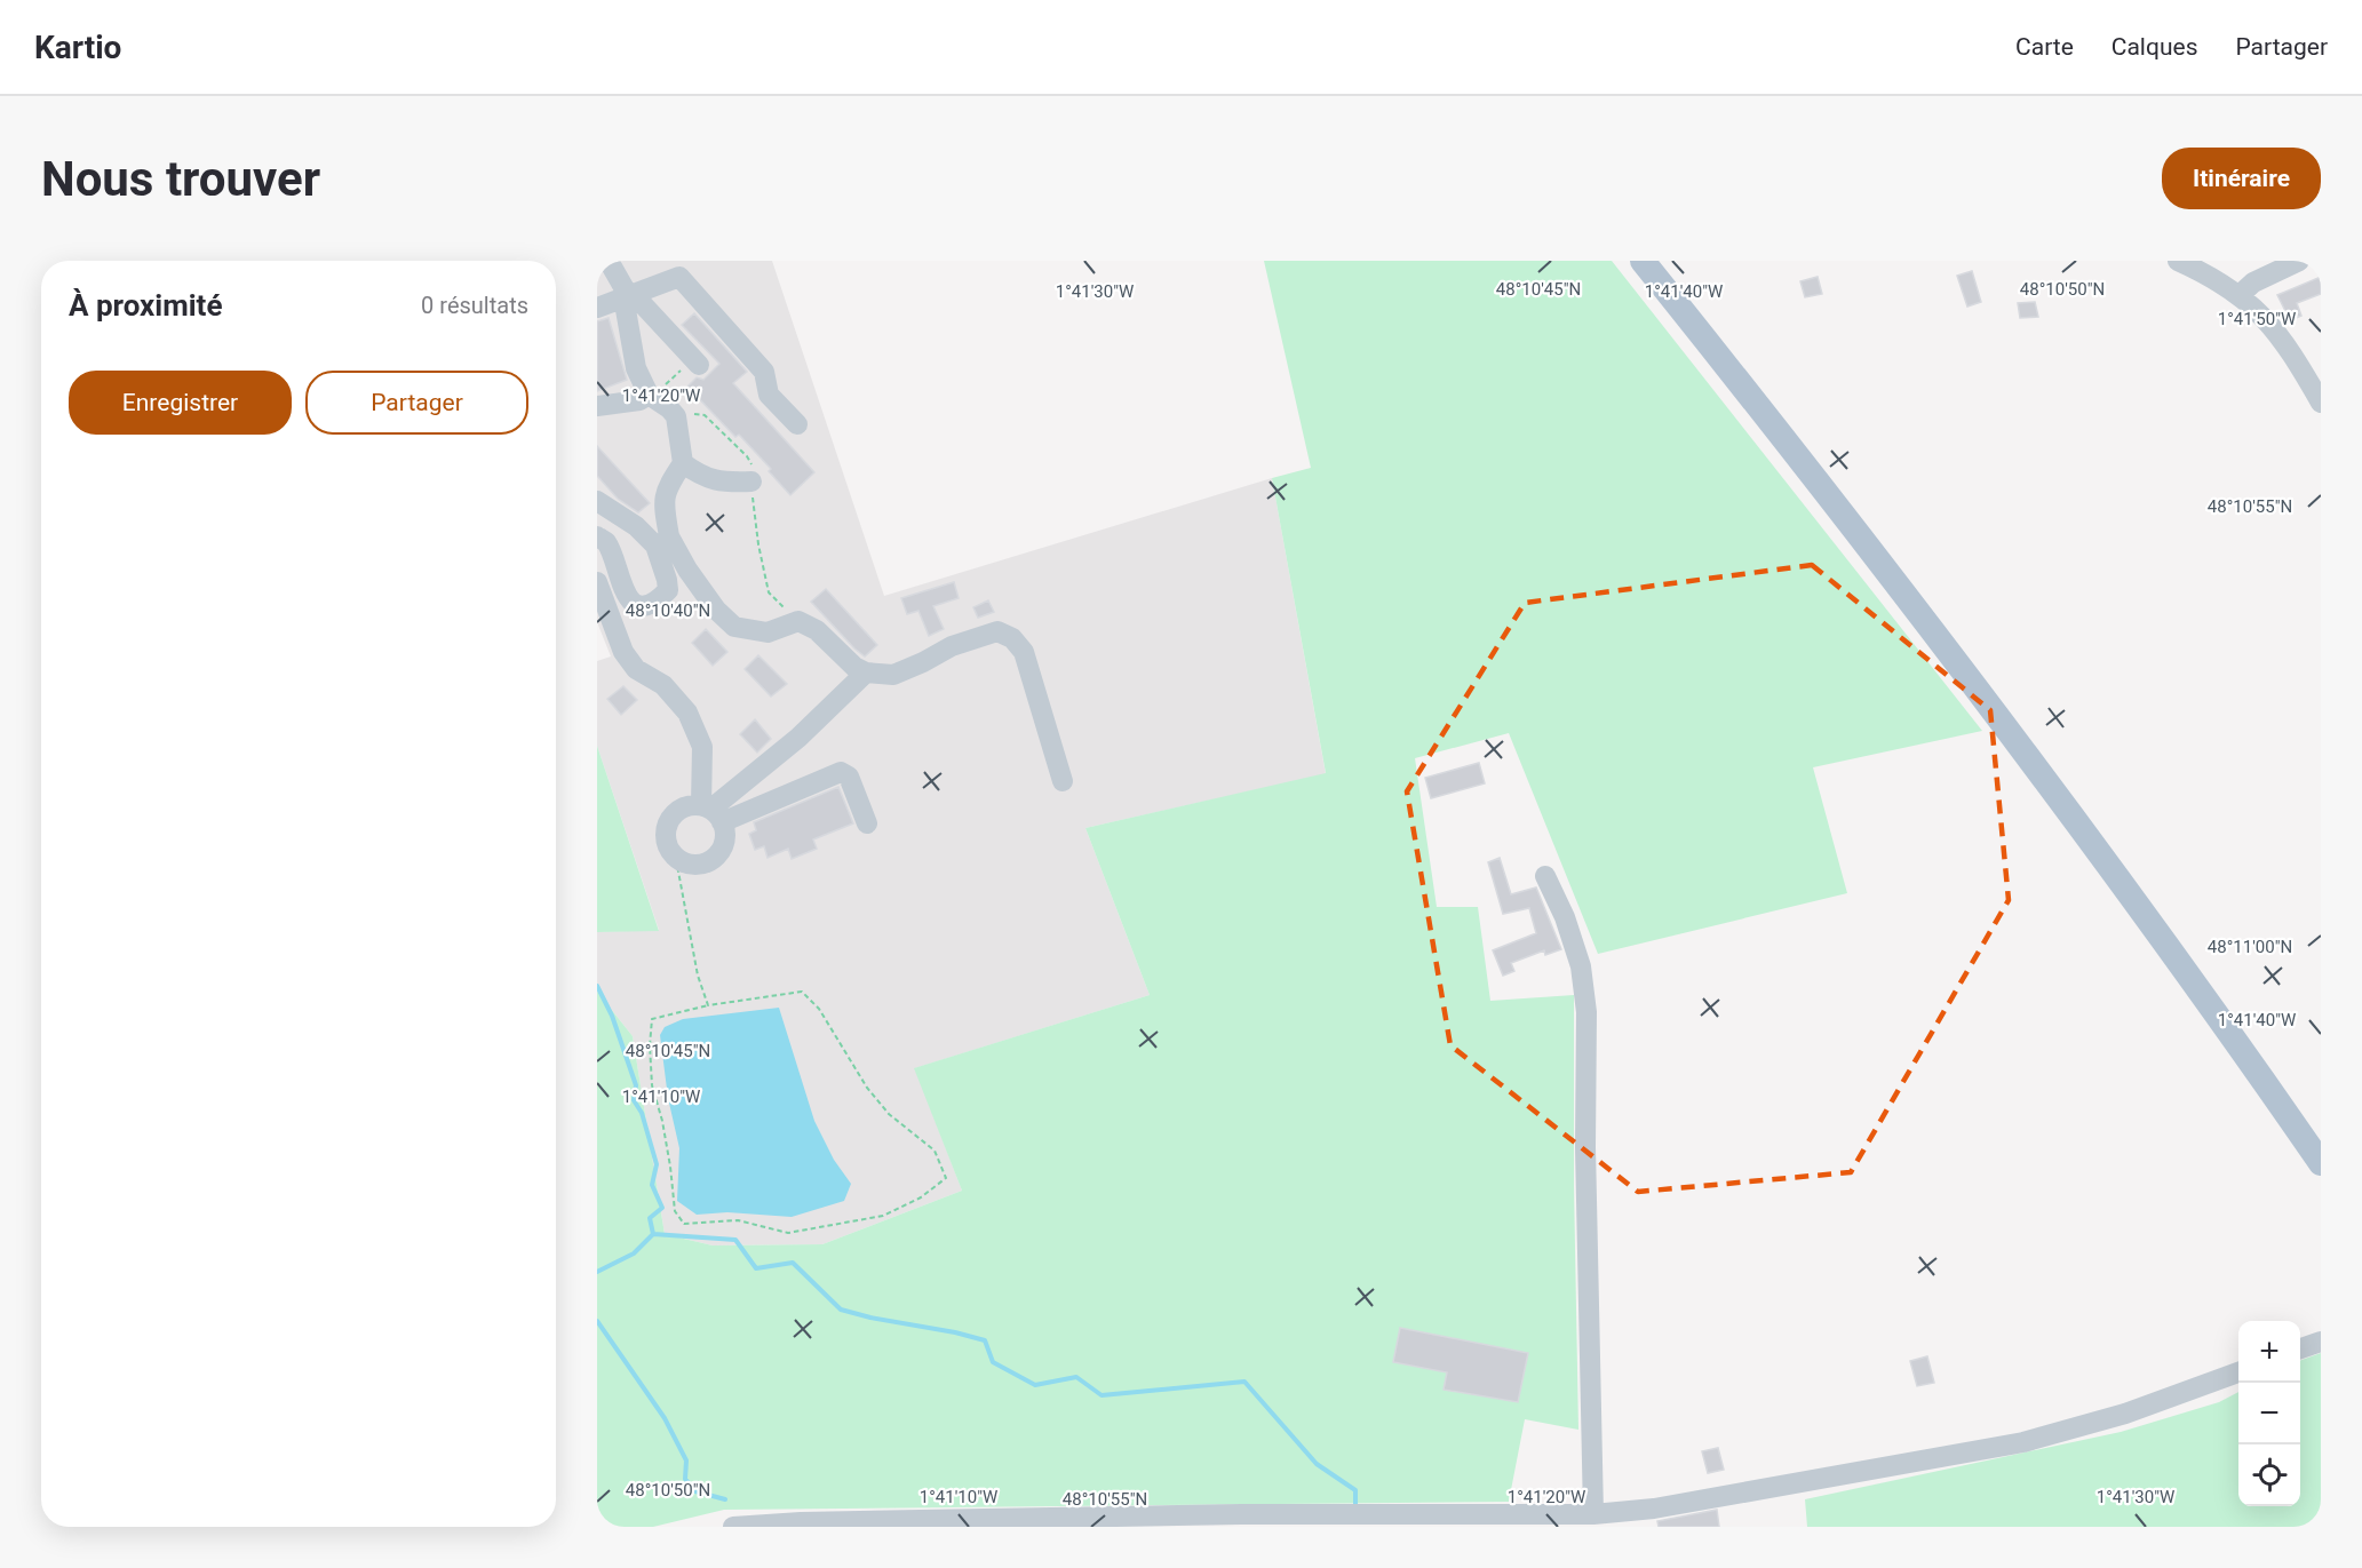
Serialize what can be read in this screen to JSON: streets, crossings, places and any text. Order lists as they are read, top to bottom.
{
  "page": {
    "header": "Kartio",
    "nav": ["Carte", "Calques", "Partager"],
    "buttons": [
      "Itinéraire",
      ["Enregistrer", "Partager"]
    ],
    "title": "Nous trouver",
    "heading": ["À proximité", "0 résultats"],
    "map_buttons": ["+", "−"]
  },
  "coordinates": [
    "48°10'45\"N",
    "48°10'50\"N",
    "1°41'30\"W",
    "1°41'40\"W",
    "1°41'50\"W",
    "1°41'20\"W",
    "48°10'55\"N",
    "48°10'40\"N",
    "48°11'00\"N",
    "1°41'10\"W"
  ]
}
